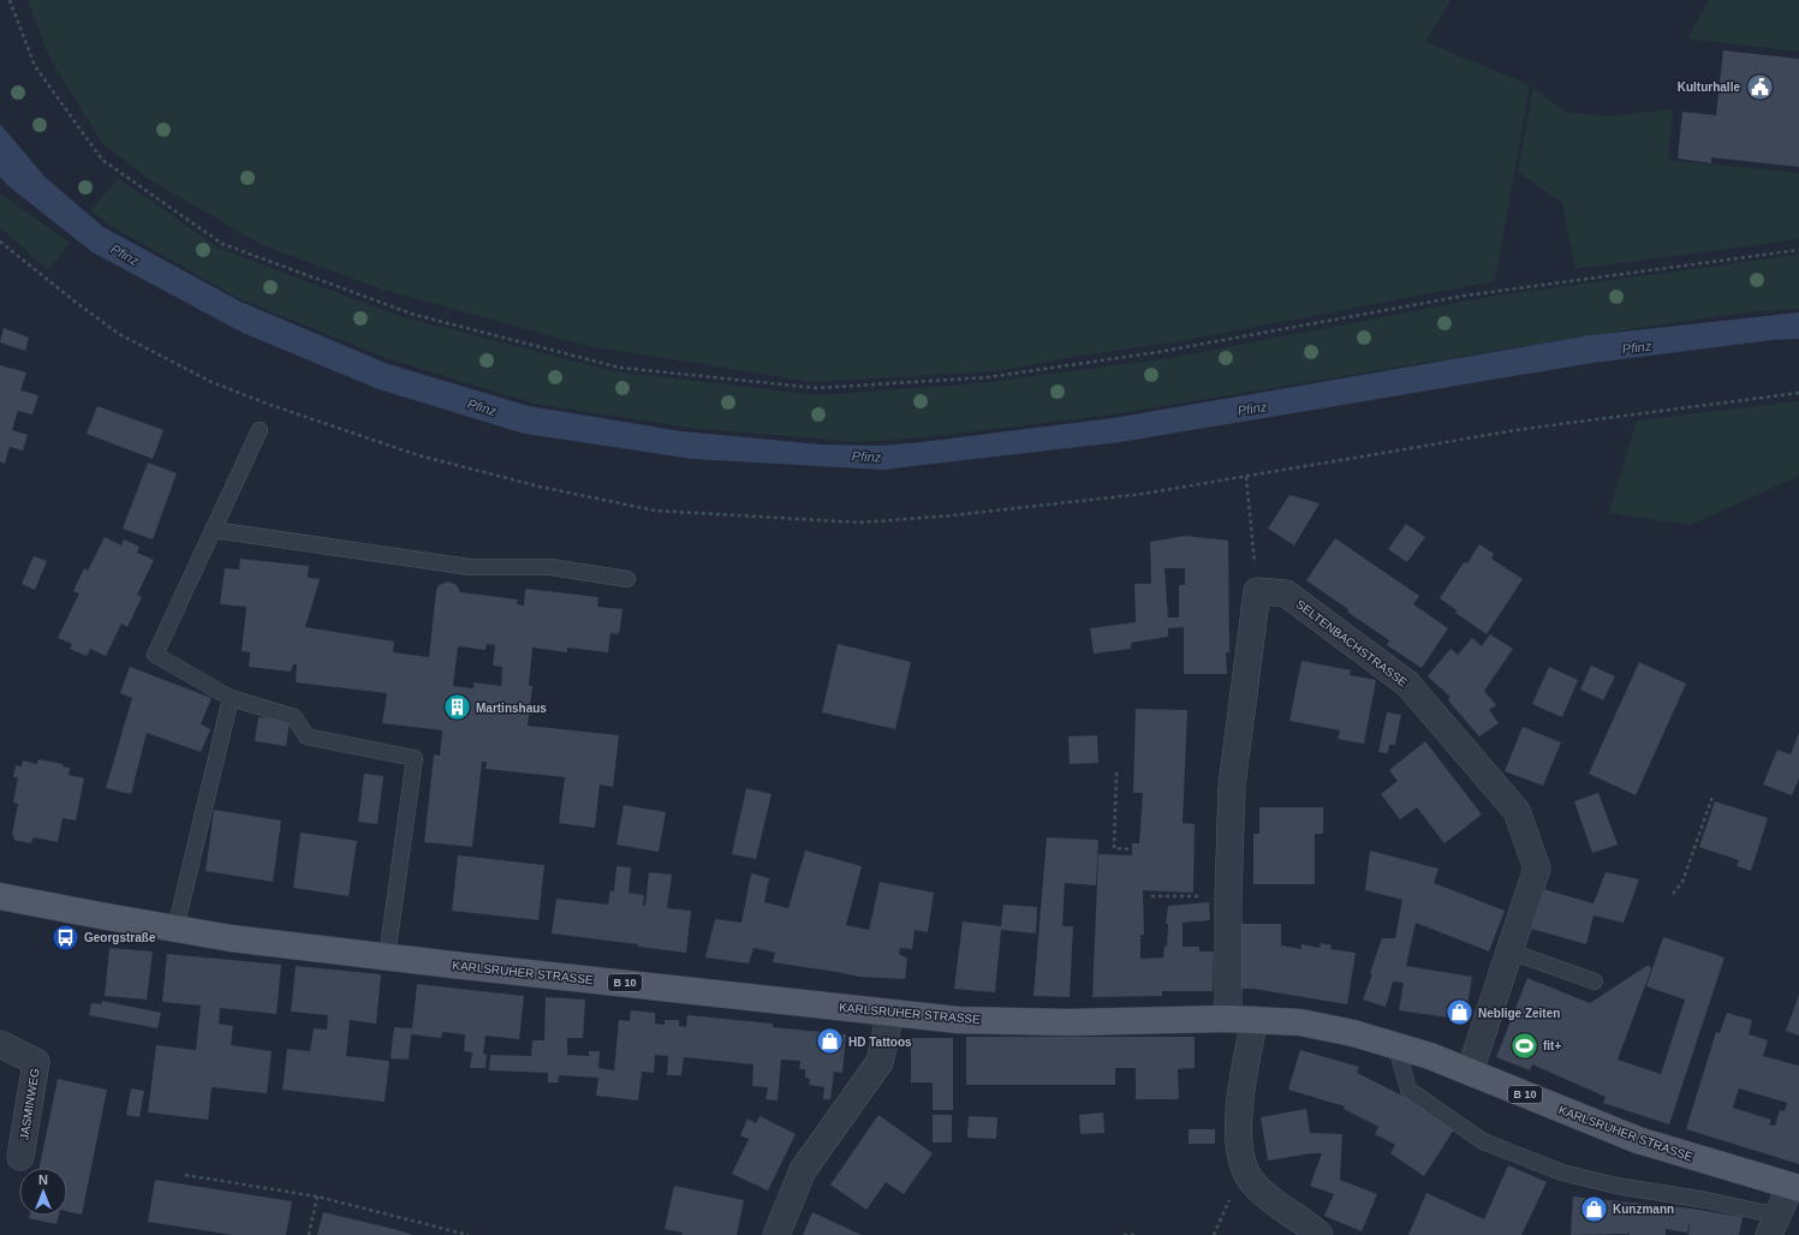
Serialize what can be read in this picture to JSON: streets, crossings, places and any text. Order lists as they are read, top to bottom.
{
  "streets": {
    "main road": ["KARLSRUHER STRASSE", "B 10"],
    "street": ["SELTENBACHSTRASSE", "JASMINWEG"]
  },
  "crossings": [
    ["SELTENBACHSTRASSE", "KARLSRUHER STRASSE"]
  ],
  "water": ["Pfinz"],
  "places": {
    "public building": ["Kulturhalle"],
    "building": ["Martinshaus"],
    "bus stop": ["Georgstraße"],
    "shop": ["Neblige Zeiten", "HD Tattoos", "Kunzmann"],
    "sports": ["fit+"]
  },
  "north": "top"
}
